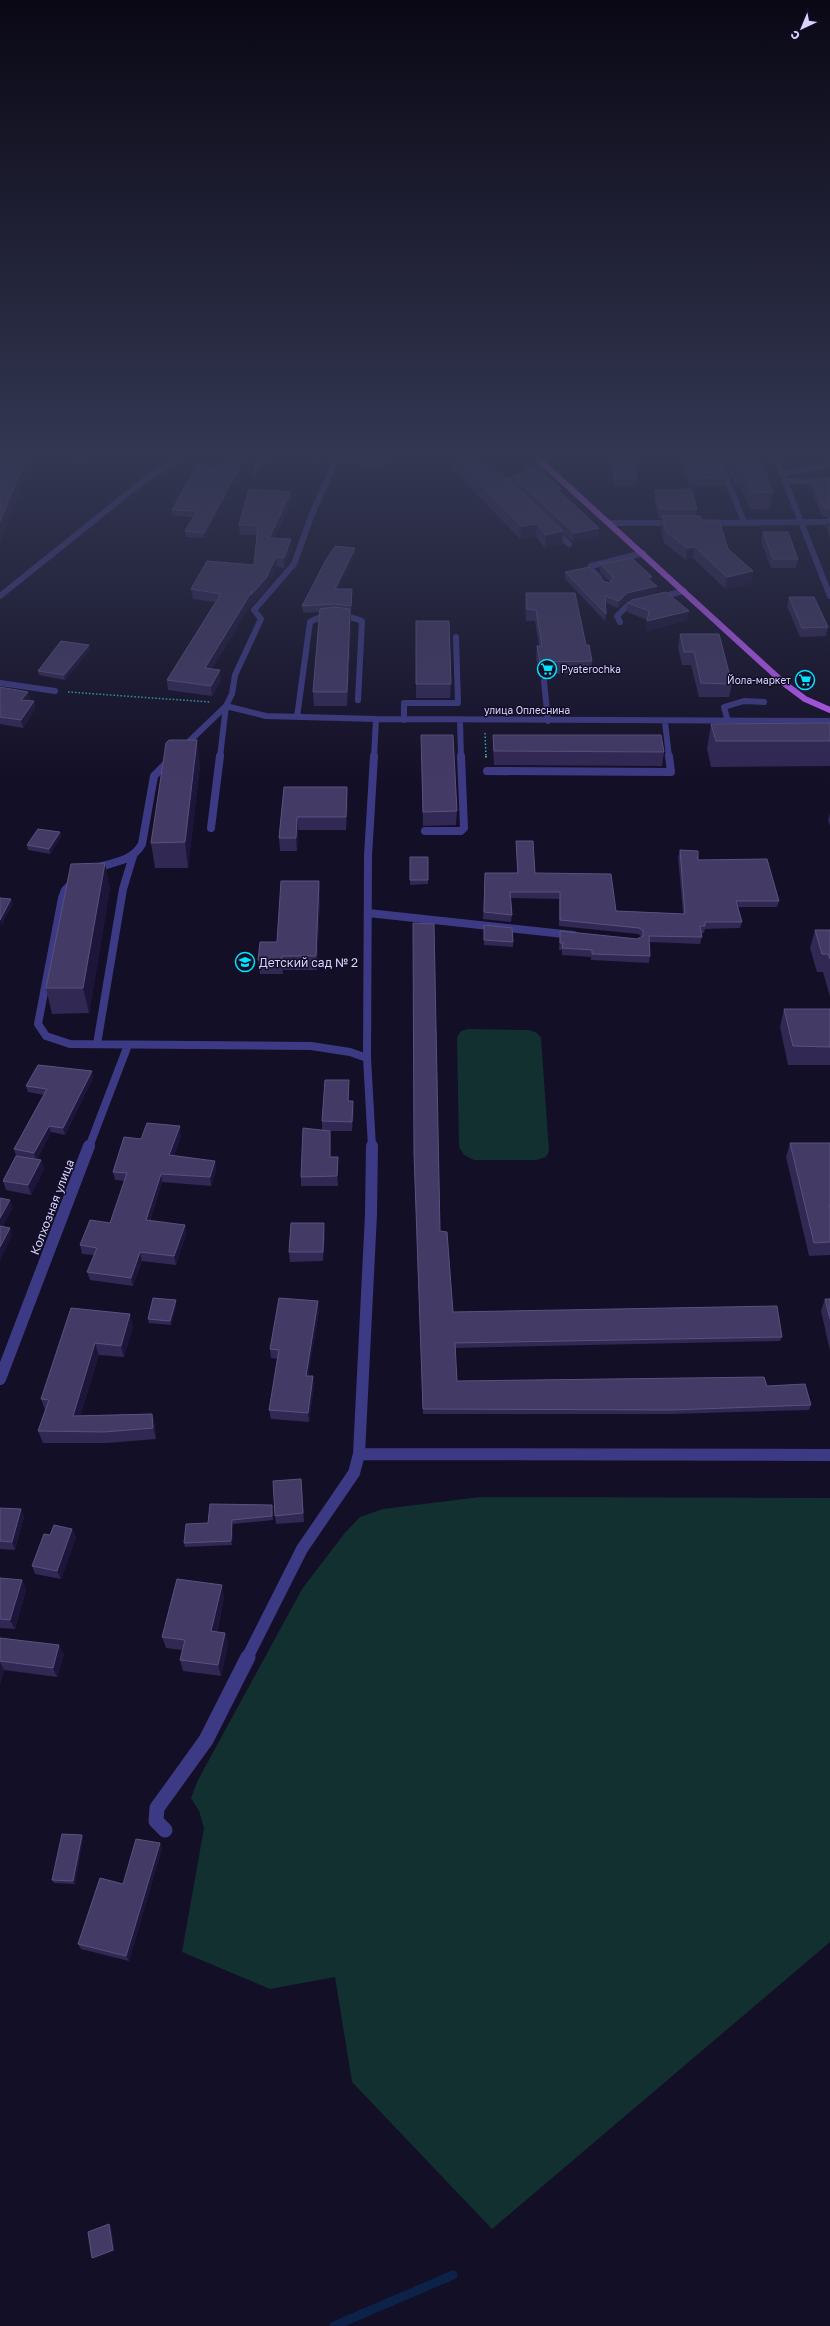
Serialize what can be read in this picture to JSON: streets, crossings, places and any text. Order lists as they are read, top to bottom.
{
  "streets": {
    "street": ["улица Оплеснина", "Колхозная улица"]
  },
  "places": {
    "supermarket": ["Pyaterochka", "Йола-маркет"],
    "school or university": ["Детский сад № 2"]
  },
  "north": "bottom left"
}
